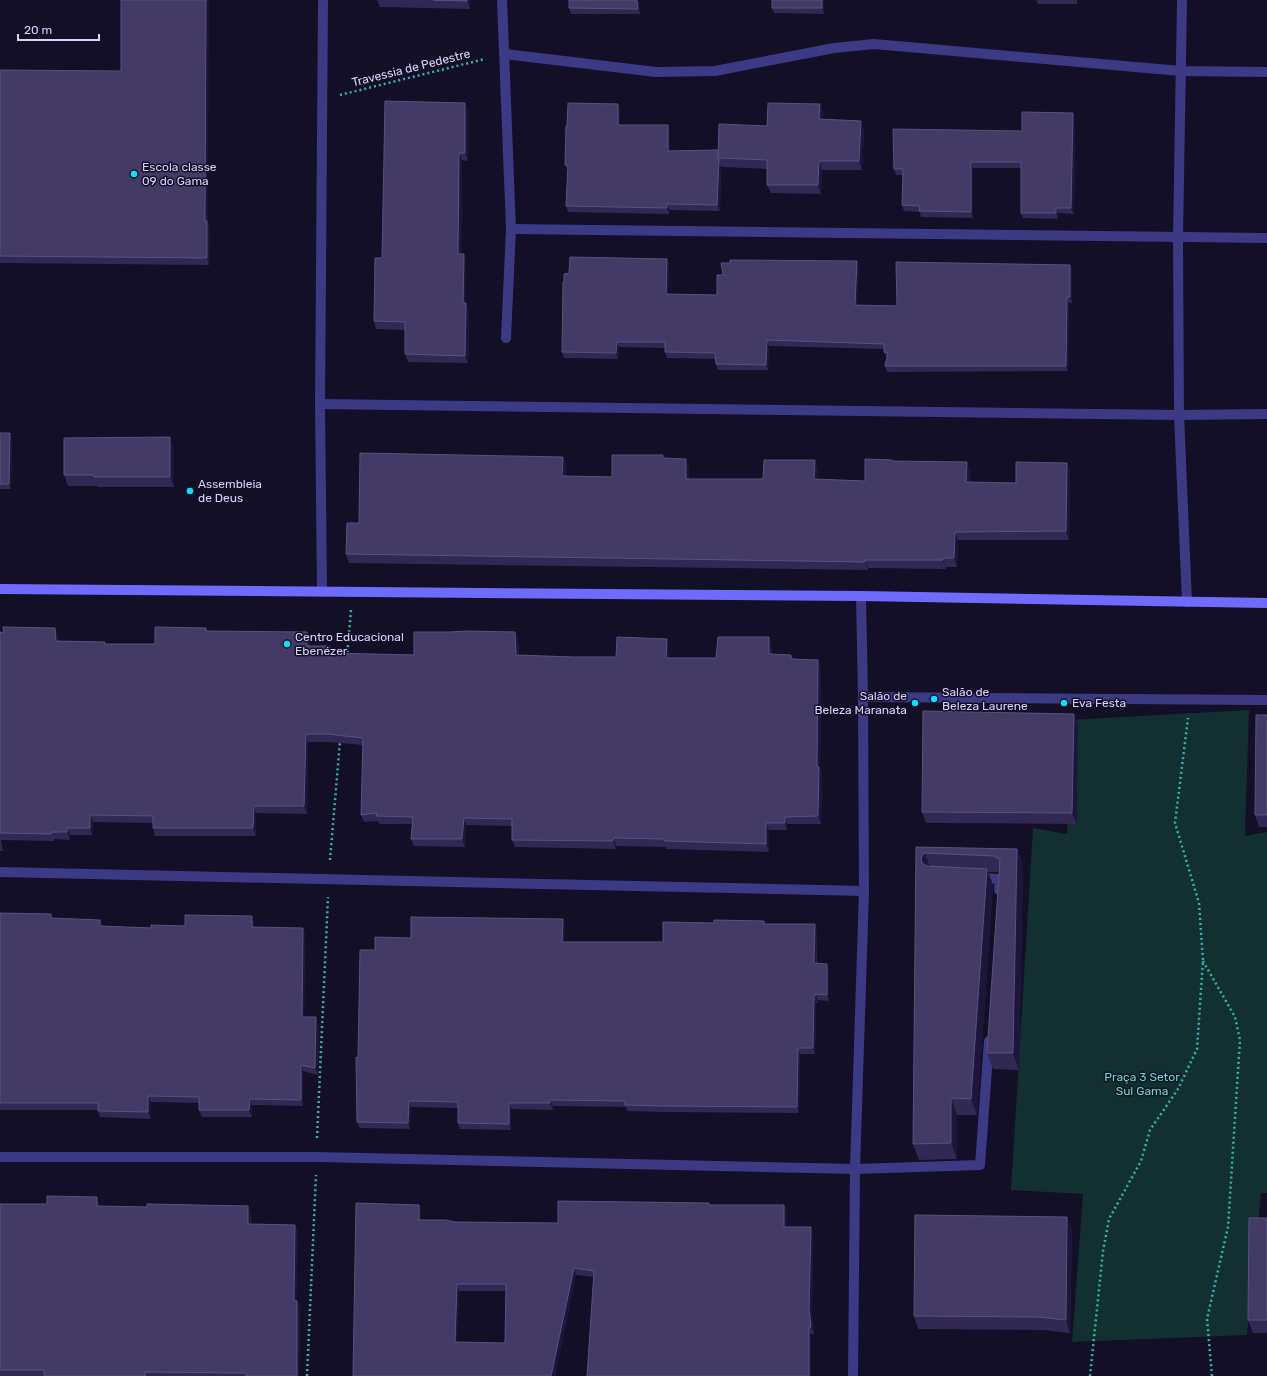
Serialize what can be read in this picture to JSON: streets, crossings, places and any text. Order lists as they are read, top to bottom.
{
  "streets": {
    "path": ["Travessia de Pedestre"]
  },
  "parks": ["Praça 3 Setor Sul Gama"],
  "places": [
    "Escola classe 09 do Gama",
    "Assembleia de Deus",
    "Centro Educacional Ebenézer",
    "Salão de Beleza Laurene",
    "Salão de Beleza Maranata",
    "Eva Festa"
  ],
  "scale_bar": "20 m"
}
